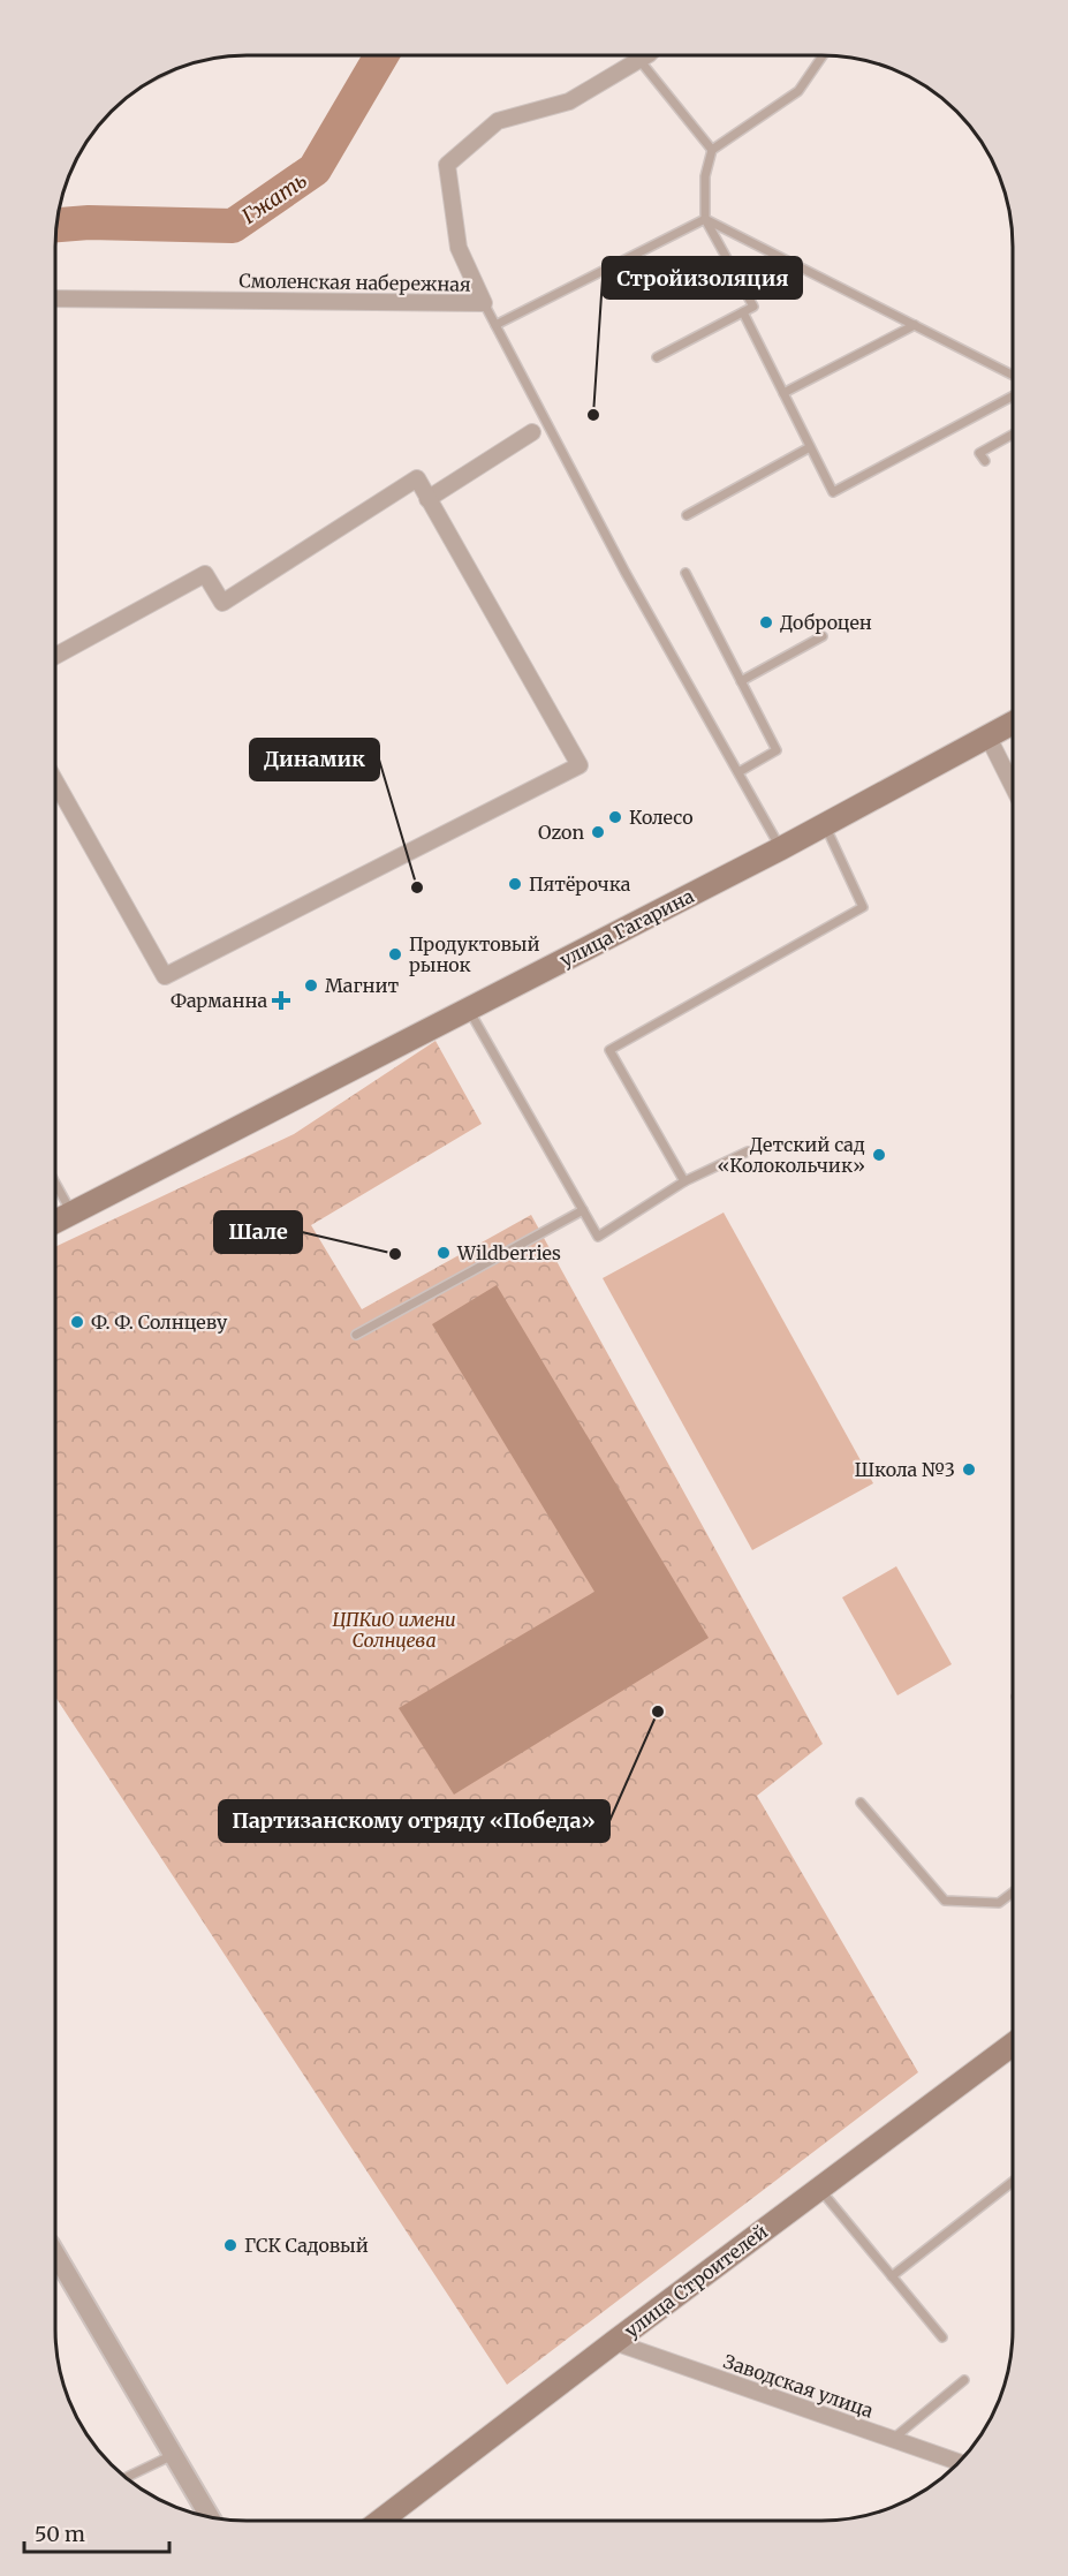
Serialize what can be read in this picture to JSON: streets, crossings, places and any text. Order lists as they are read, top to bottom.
{
  "streets": {
    "main road": ["улица Гагарина", "улица Строителей"],
    "street": ["Смоленская набережная", "Заводская улица"]
  },
  "crossings": [
    ["улица Строителей", "Заводская улица"]
  ],
  "water": ["Гжать"],
  "parks": ["ЦПКиО имени Солнцева"],
  "places": {
    "other": [
      "Стройизоляция",
      "Доброцен",
      "Колесо",
      "Ozon",
      "Пятёрочка",
      "Динамик",
      "Продуктовый рынок",
      "Магнит",
      "Детский сад «Колокольчик»",
      "Wildberries",
      "Шале",
      "Ф. Ф. Солнцеву",
      "Школа №3",
      "Партизанскому отряду «Победа»",
      "ГСК Садовый"
    ],
    "health": ["Фарманна"]
  },
  "scale_bar": "50 m"
}
